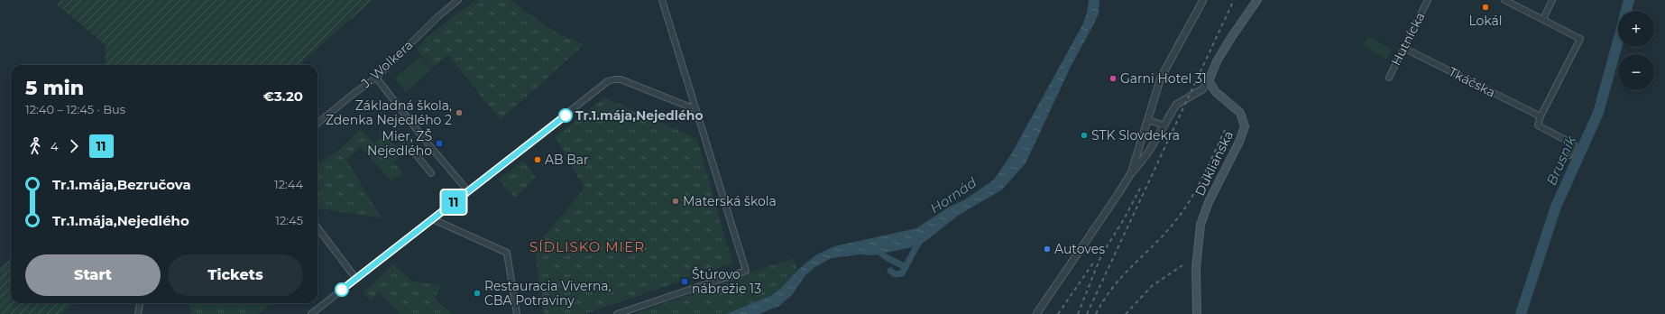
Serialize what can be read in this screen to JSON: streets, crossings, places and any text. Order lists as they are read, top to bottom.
{
  "streets": {
    "main road": ["Duklianska"],
    "street": ["Hutnícka", "J. Wolkera", "Tkáčska"]
  },
  "crossings": [
    ["Hutnícka", "Tkáčska"]
  ],
  "districts": ["SÍDLISKO MIER"],
  "water": ["Brusník", "Hornád"],
  "places": {
    "other": [
      "Lokál",
      "Garni Hotel 31",
      "Základná škola, Zdenka Nejedlého 2",
      "Tr.1.mája,Nejedlého",
      "STK Slovdekra",
      "AB Bar",
      "Materská škola",
      "Autoves",
      "Restauracia Viverna, CBA Potraviny"
    ],
    "transit": ["Mier, ZŠ Nejedlého", "Štúrovo nábrežie 13"]
  },
  "lines": ["bus line 11"],
  "page": {
    "on_map": "11",
    "map_buttons": ["+", "−"],
    "heading": ["5 min", "12:40 – 12:45 · Bus", "€3.20"],
    "legs": ["4", "11"],
    "list": [
      {
        "name": "Tr.1.mája,Bezručova",
        "value": "12:44"
      },
      {
        "name": "Tr.1.mája,Nejedlého",
        "value": "12:45"
      }
    ],
    "buttons": ["Start", "Tickets"]
  }
}
